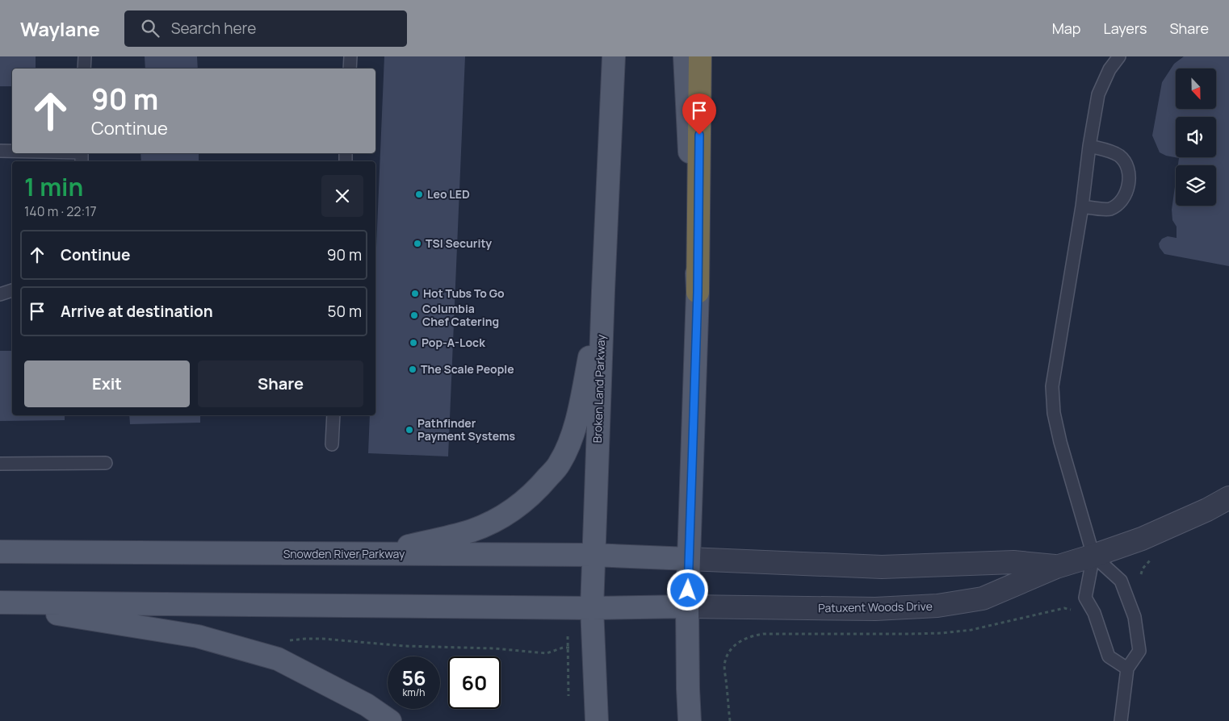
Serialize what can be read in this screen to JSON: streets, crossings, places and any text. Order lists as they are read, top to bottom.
{
  "streets": {
    "main road": ["Broken Land Parkway", "Snowden River Parkway"],
    "street": ["Patuxent Woods Drive"]
  },
  "crossings": [
    ["Broken Land Parkway", "Snowden River Parkway"],
    ["Snowden River Parkway", "Patuxent Woods Drive"]
  ],
  "places": [
    "Leo LED",
    "TSI Security",
    "Hot Tubs To Go",
    "Columbia Chef Catering",
    "Pop-A-Lock",
    "The Scale People",
    "Pathfinder Payment Systems"
  ],
  "north": "bottom",
  "page": {
    "header": "Waylane",
    "search": "Search here",
    "nav": ["Map", "Layers", "Share"],
    "turn": ["90 m", "Continue"],
    "heading": ["1 min", "140 m · 22:17"],
    "list": [
      {
        "name": "Continue",
        "value": "90 m"
      },
      {
        "name": "Arrive at destination",
        "value": "50 m"
      }
    ],
    "buttons": ["Exit", "Share"],
    "speed": "56 km/h",
    "limit": "60"
  }
}
